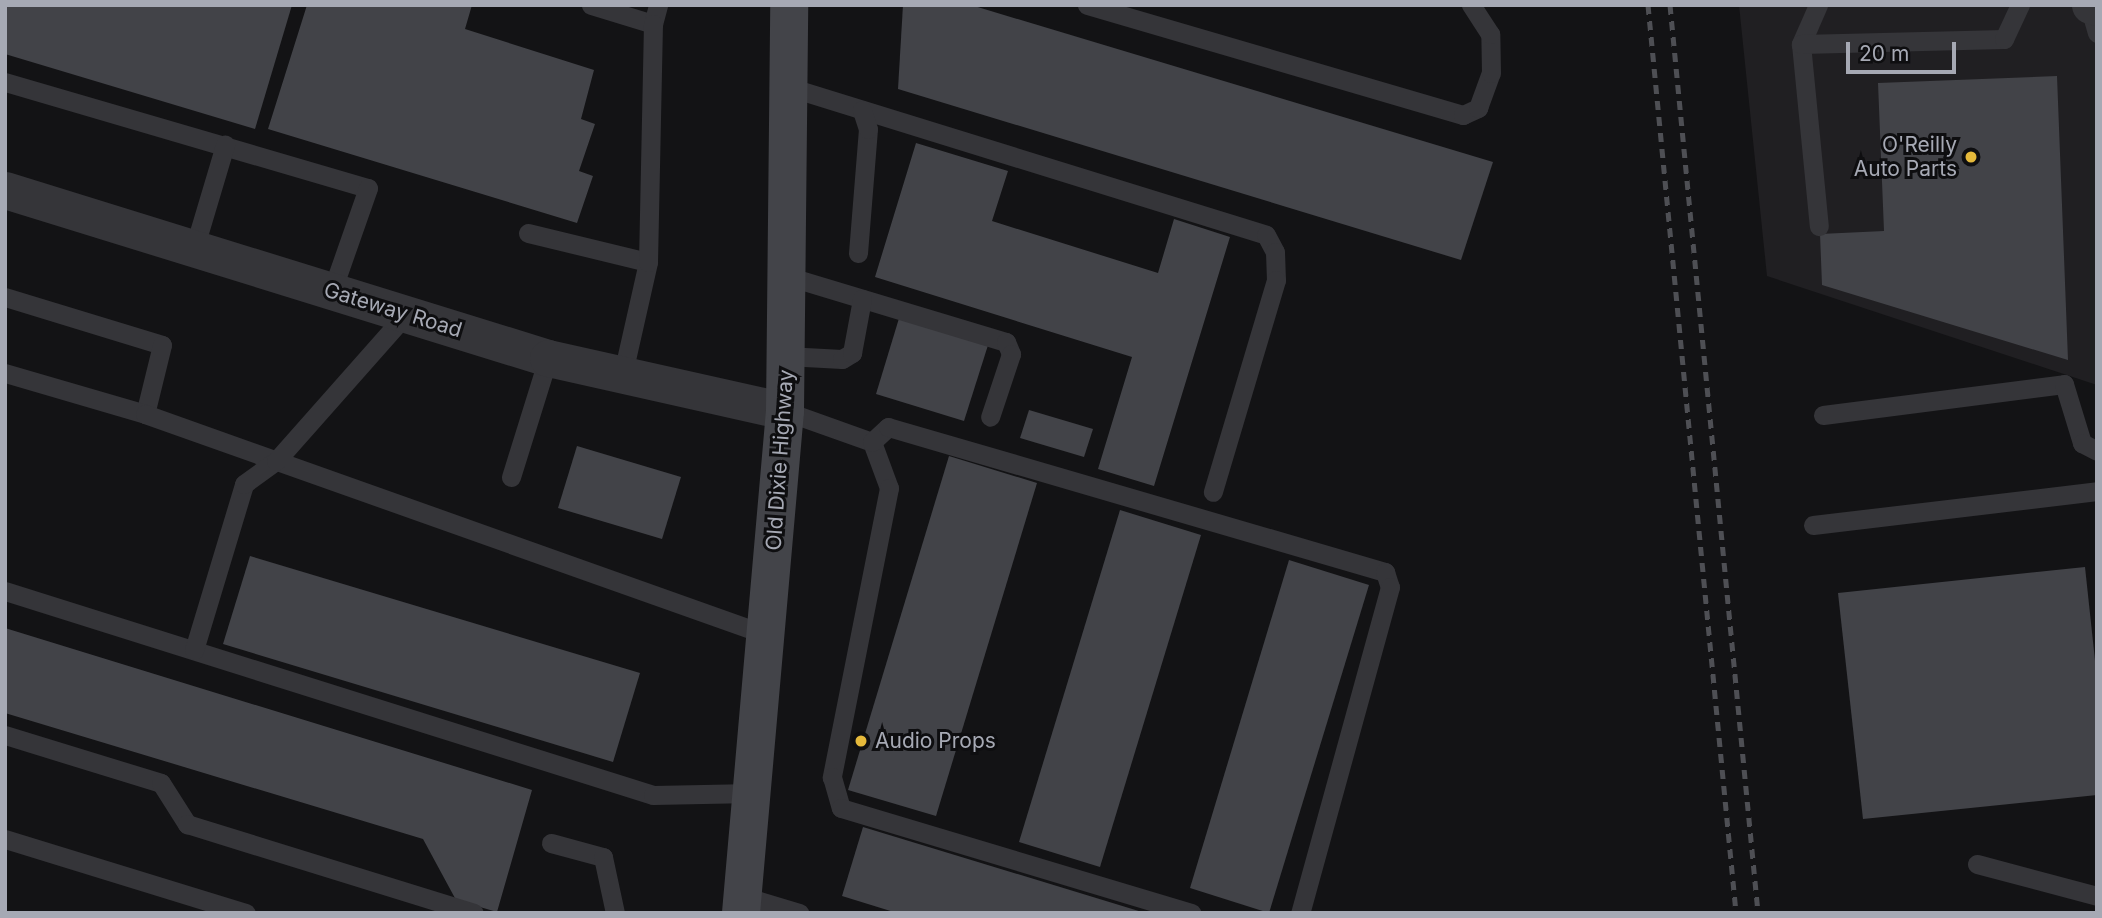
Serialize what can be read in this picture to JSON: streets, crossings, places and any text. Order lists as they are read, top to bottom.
{
  "streets": {
    "street": ["Gateway Road", "Old Dixie Highway"]
  },
  "crossings": [
    ["Gateway Road", "Old Dixie Highway"]
  ],
  "places": ["O'Reilly Auto Parts", "Audio Props"],
  "scale_bar": "20 m"
}
